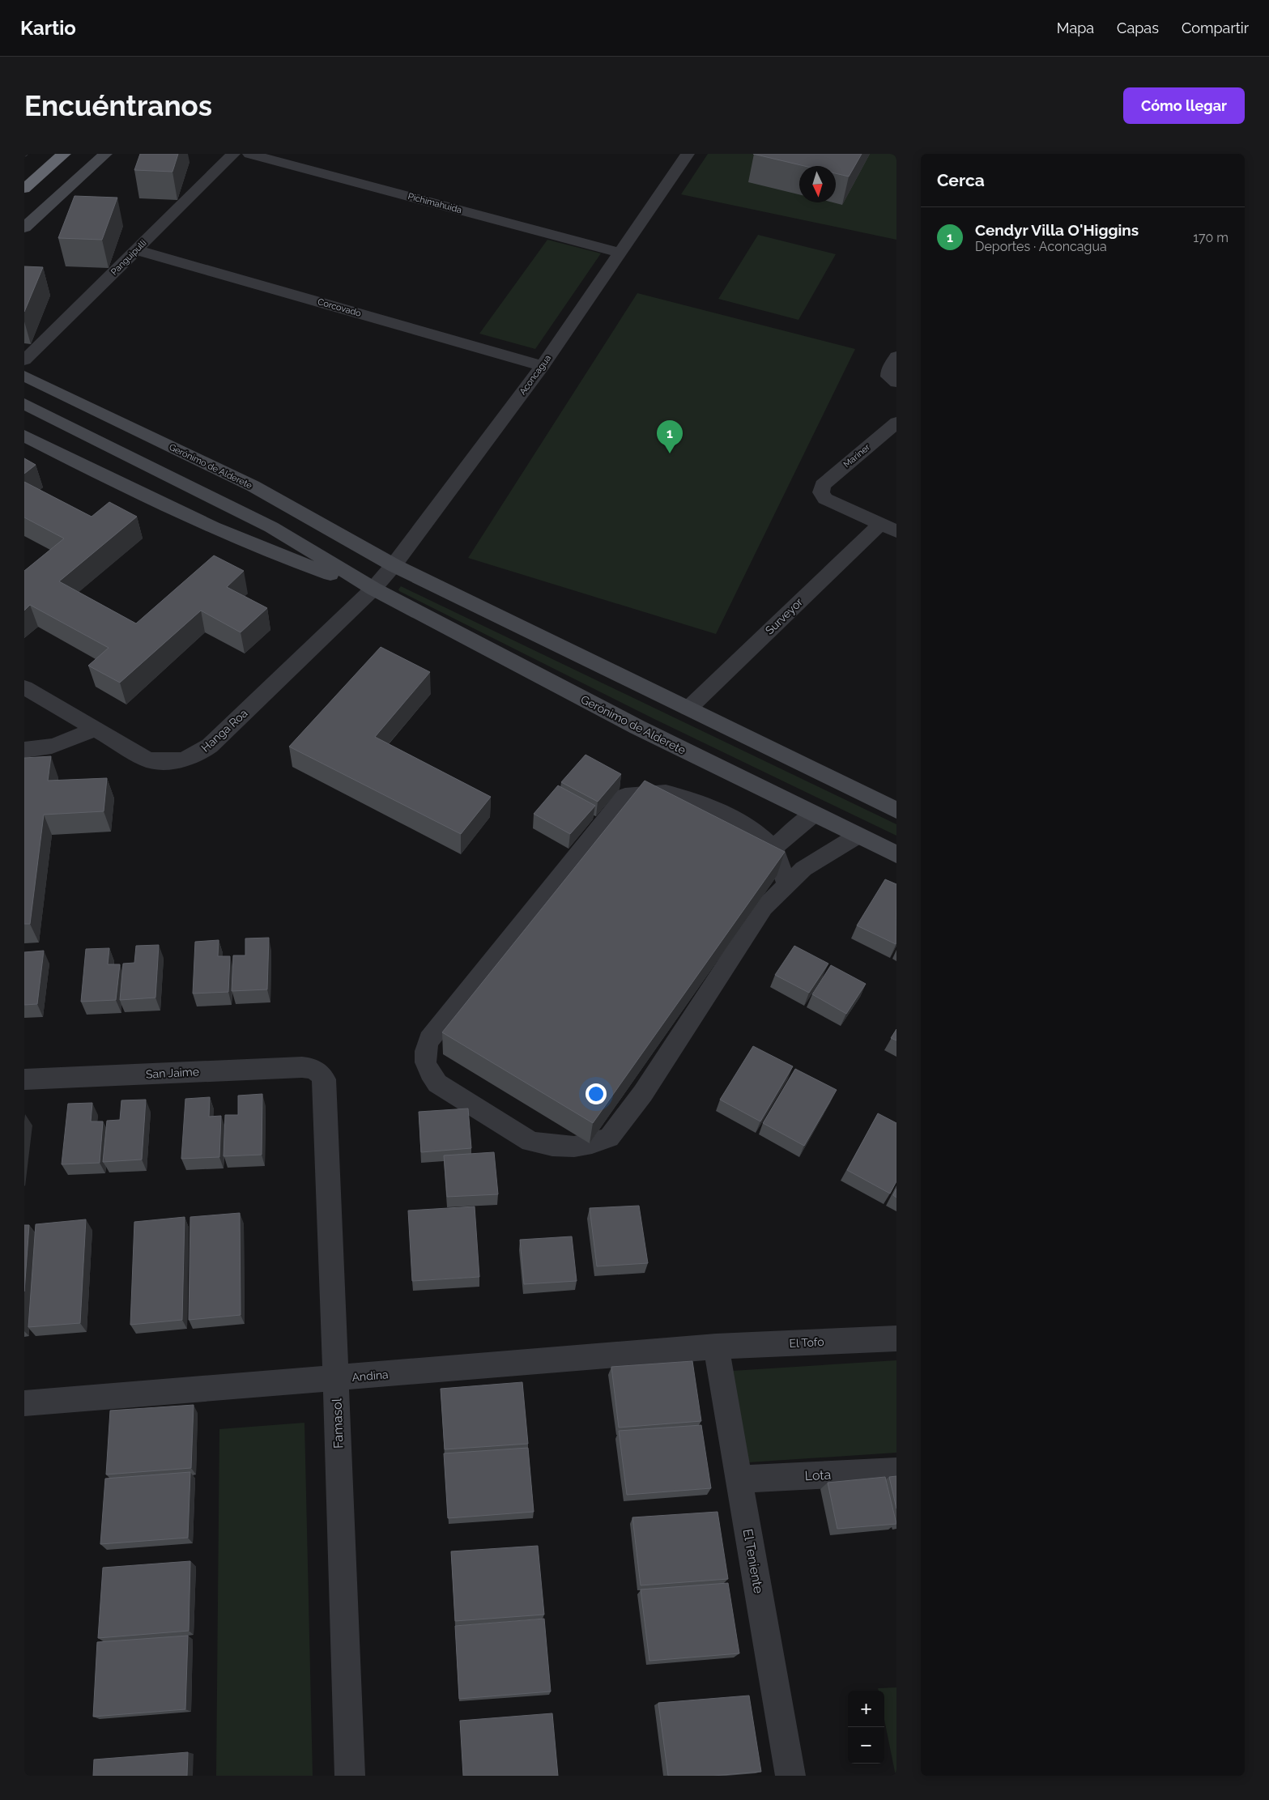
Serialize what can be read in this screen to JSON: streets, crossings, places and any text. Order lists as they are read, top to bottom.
{
  "streets": {
    "main road": ["Gerónimo de Alderete"],
    "street": [
      "Pichimahuida",
      "Panguipulli",
      "Corcovado",
      "Aconcagua",
      "Mariner",
      "Surveyor",
      "Hanga Roa",
      "San Jaime",
      "El Tofo",
      "Andina",
      "Famasol",
      "Lota",
      "El Teniente"
    ]
  },
  "crossings": [
    ["Pichimahuida", "Aconcagua"],
    ["Panguipulli", "Corcovado"],
    ["Corcovado", "Aconcagua"],
    ["Aconcagua", "Gerónimo de Alderete"],
    ["Aconcagua", "Hanga Roa"],
    ["Mariner", "Surveyor"],
    ["Gerónimo de Alderete", "Surveyor"],
    ["Gerónimo de Alderete", "Hanga Roa"],
    ["San Jaime", "Famasol"],
    ["El Tofo", "Andina"],
    ["El Tofo", "El Teniente"],
    ["Andina", "Famasol"],
    ["Andina", "El Teniente"],
    ["Lota", "El Teniente"]
  ],
  "north": "bottom",
  "page": {
    "header": "Kartio",
    "nav": ["Mapa", "Capas", "Compartir"],
    "buttons": "Cómo llegar",
    "title": "Encuéntranos",
    "heading": "Cerca",
    "list": [
      {
        "mark": "1",
        "name": "Cendyr Villa O'Higgins",
        "note": "Deportes · Aconcagua",
        "value": "170 m"
      }
    ],
    "pins": "1",
    "map_buttons": ["+", "−"]
  }
}
